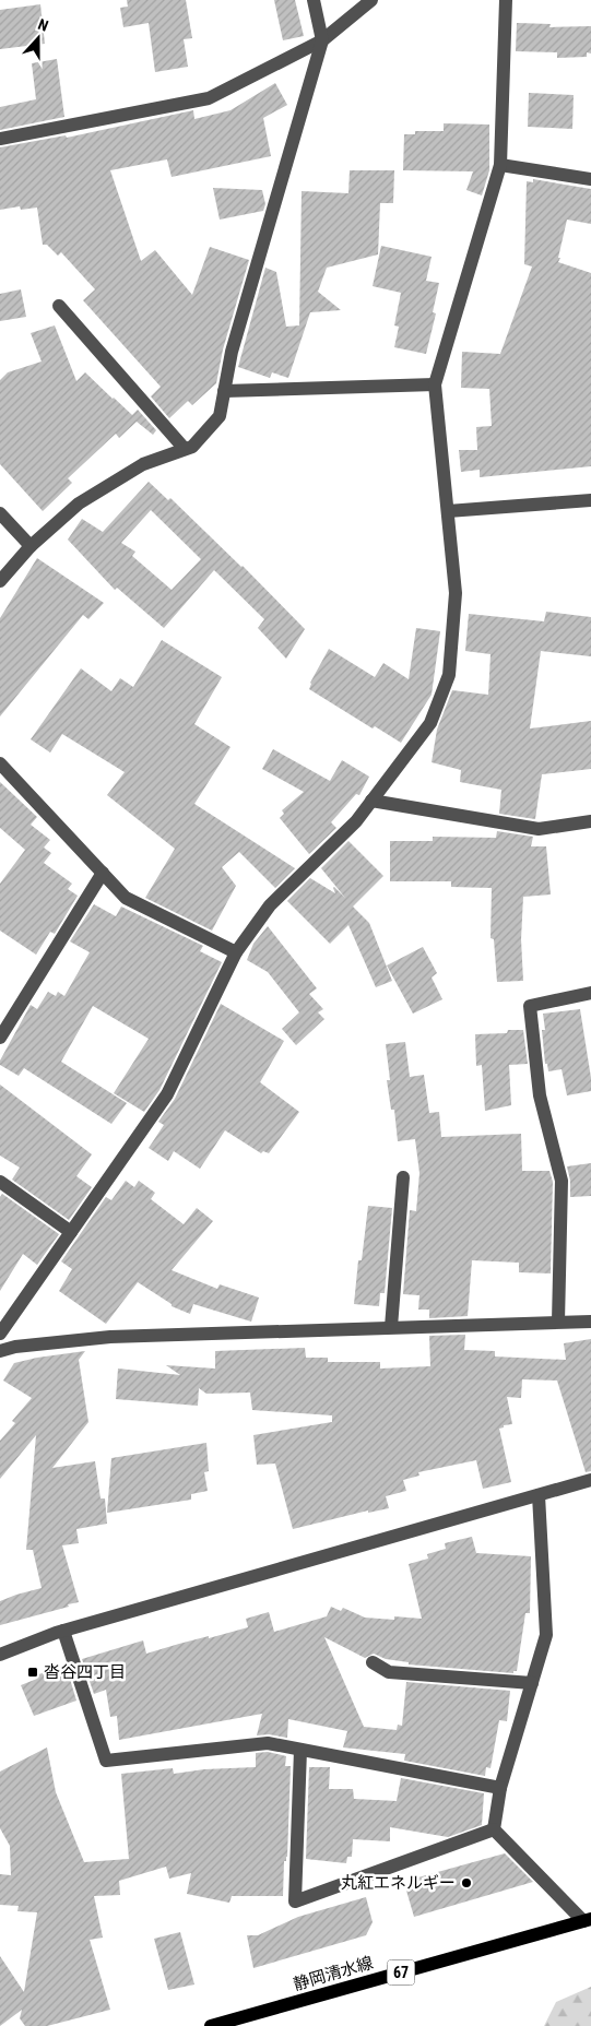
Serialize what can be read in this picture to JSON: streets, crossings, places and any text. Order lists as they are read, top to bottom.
{
  "streets": {
    "main road": ["67", "静岡清水線"]
  },
  "places": {
    "transit": ["沓谷四丁目"],
    "other": ["丸紅エネルギー"]
  },
  "north": "top"
}
